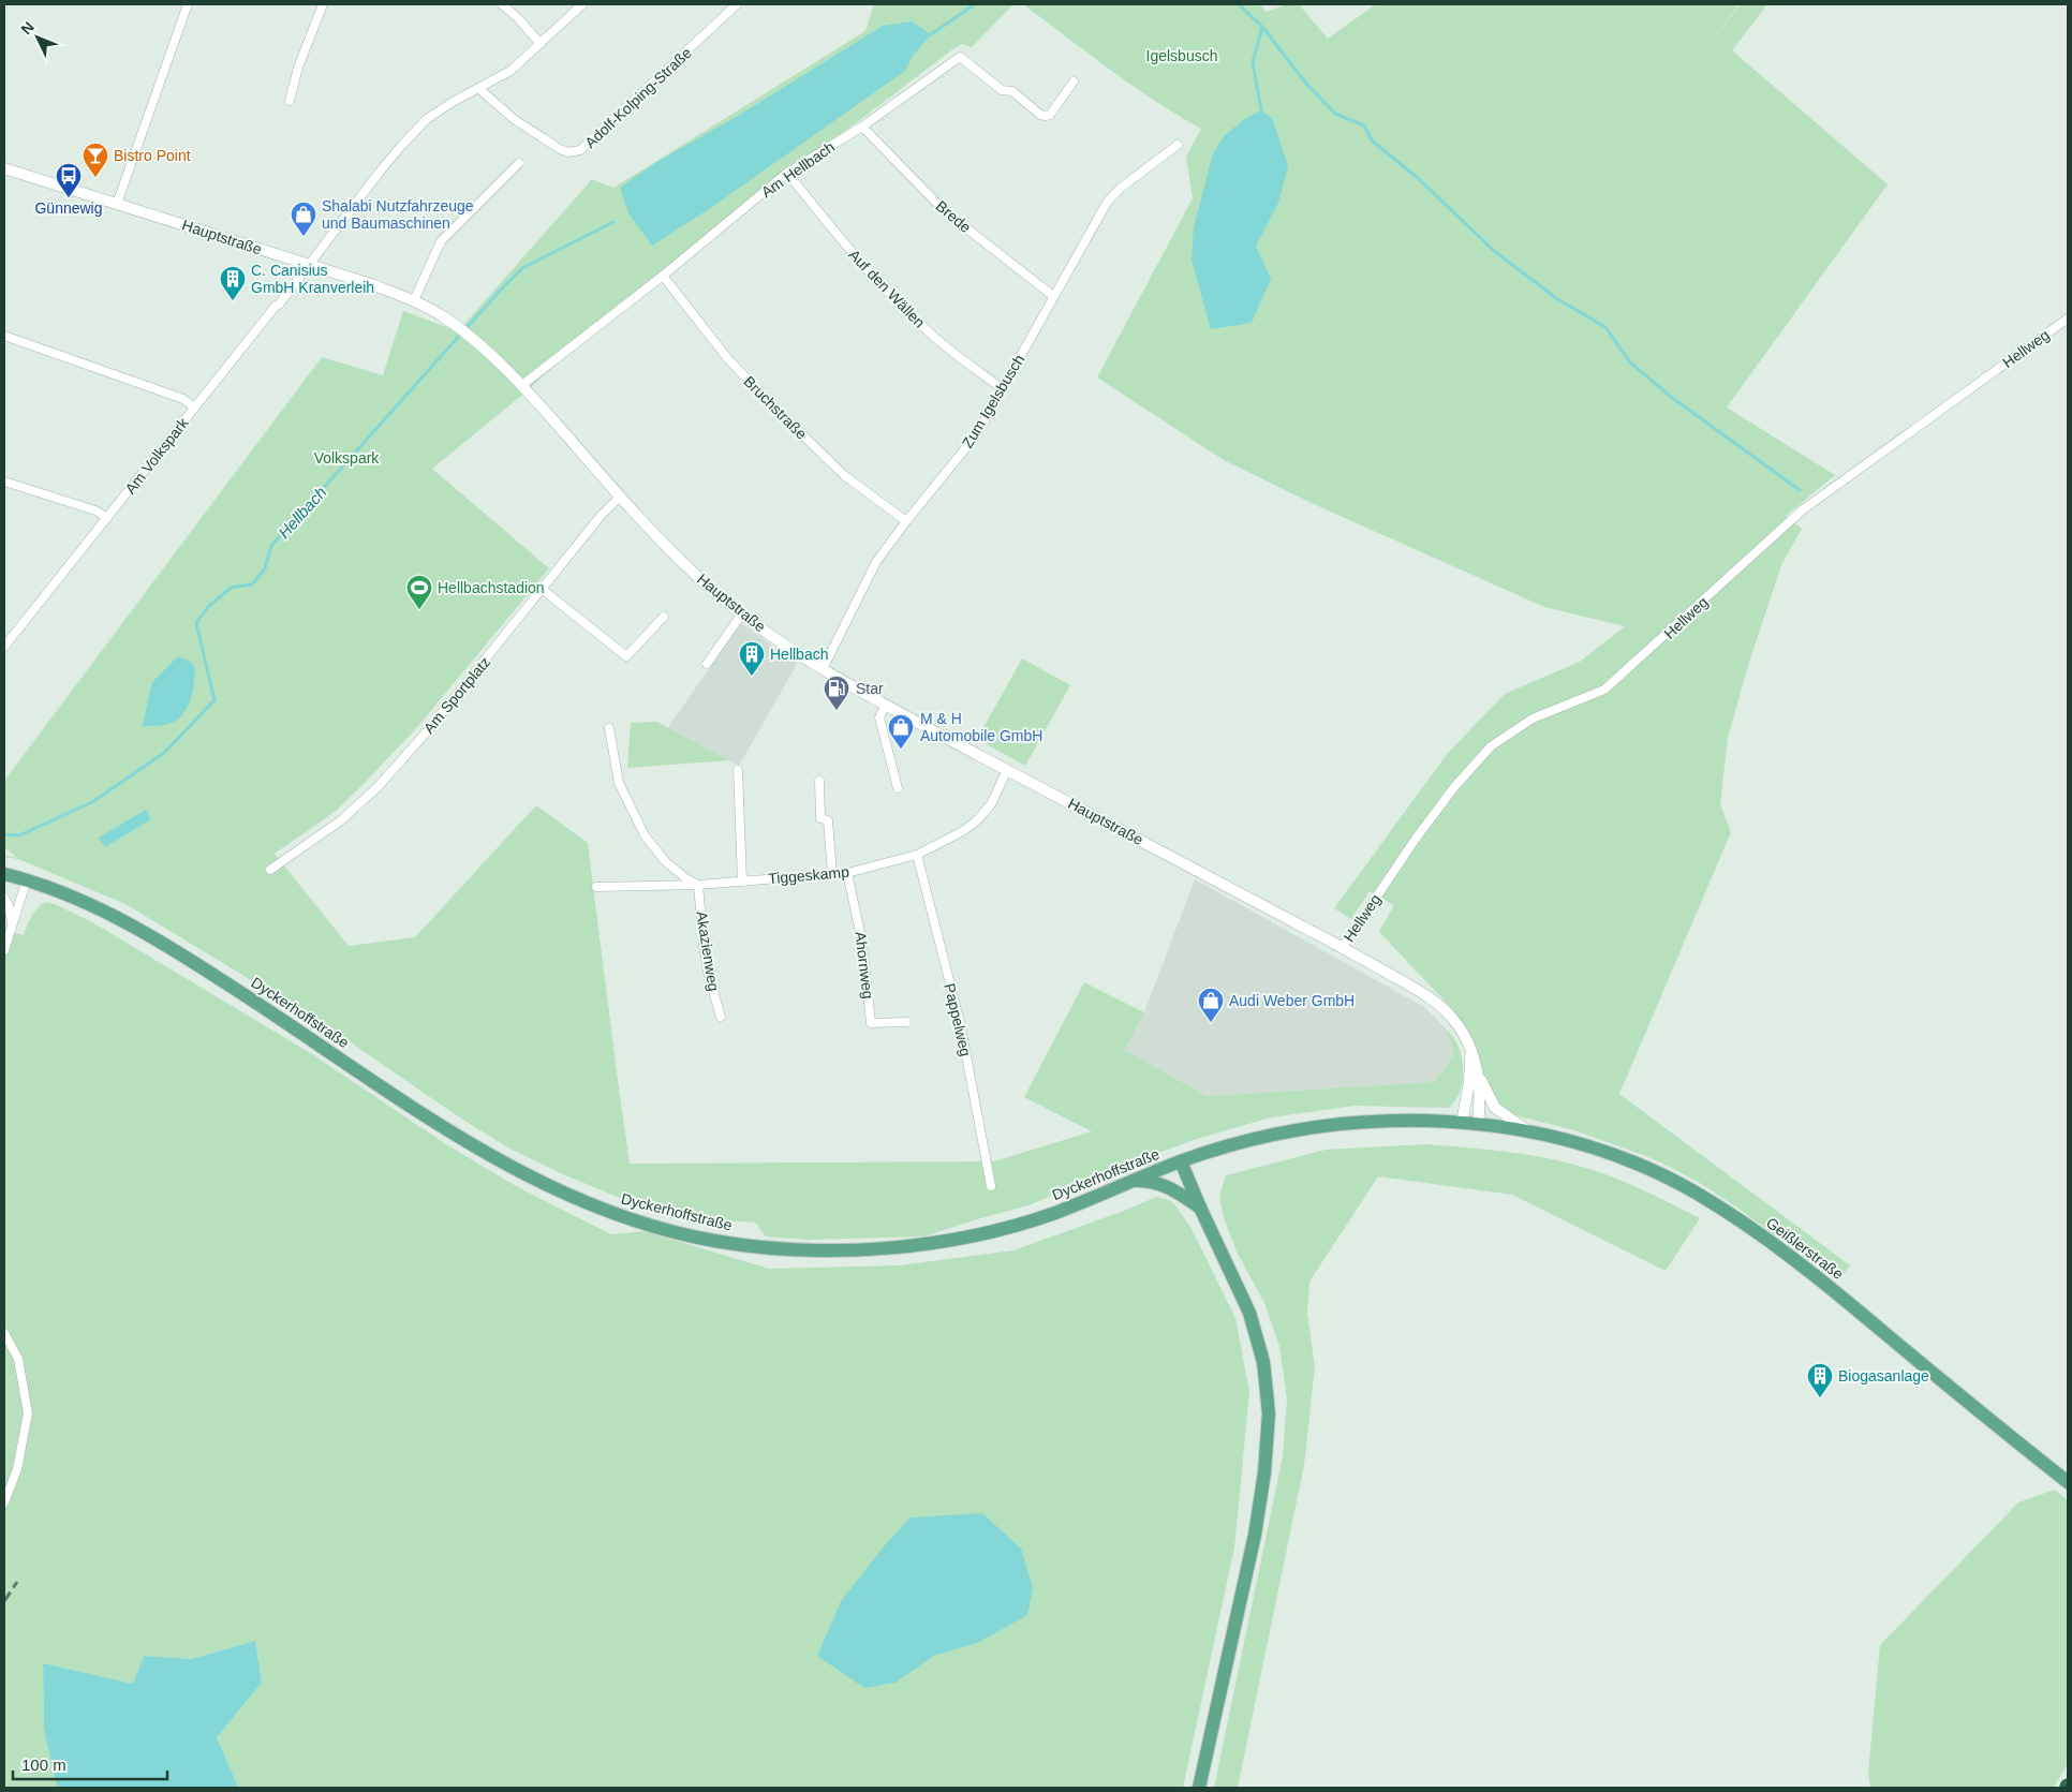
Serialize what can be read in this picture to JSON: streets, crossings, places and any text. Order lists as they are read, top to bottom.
{
  "streets": {
    "main road": ["Dyckerhoffstraße", "Geißlerstraße"],
    "street": [
      "Adolf-Kolping-Straße",
      "Am Hellbach",
      "Brede",
      "Hauptstraße",
      "Auf den Wällen",
      "Hellweg",
      "Zum Igelsbusch",
      "Bruchstraße",
      "Am Volkspark",
      "Am Sportplatz",
      "Tiggeskamp",
      "Akazienweg",
      "Ahornweg",
      "Pappelweg"
    ]
  },
  "crossings": [
    ["Adolf-Kolping-Straße", "Am Volkspark"],
    ["Am Hellbach", "Brede"],
    ["Am Hellbach", "Hauptstraße"],
    ["Am Hellbach", "Auf den Wällen"],
    ["Am Hellbach", "Bruchstraße"],
    ["Brede", "Zum Igelsbusch"],
    ["Hauptstraße", "Hellweg"],
    ["Hauptstraße", "Zum Igelsbusch"],
    ["Hauptstraße", "Am Volkspark"],
    ["Hauptstraße", "Am Sportplatz"],
    ["Hauptstraße", "Tiggeskamp"],
    ["Hauptstraße", "Dyckerhoffstraße"],
    ["Hauptstraße", "Geißlerstraße"],
    ["Auf den Wällen", "Zum Igelsbusch"],
    ["Zum Igelsbusch", "Bruchstraße"],
    ["Tiggeskamp", "Akazienweg"],
    ["Tiggeskamp", "Ahornweg"],
    ["Tiggeskamp", "Pappelweg"],
    ["Dyckerhoffstraße", "Geißlerstraße"]
  ],
  "water": ["Hellbach"],
  "parks": ["Igelsbusch", "Volkspark"],
  "places": {
    "bar": ["Bistro Point"],
    "bus stop": ["Günnewig"],
    "shop": ["Shalabi Nutzfahrzeuge und Baumaschinen", "M & H Automobile GmbH", "Audi Weber GmbH"],
    "building": ["C. Canisius GmbH Kranverleih", "Hellbach", "Biogasanlage"],
    "sports": ["Hellbachstadion"],
    "fuel station": ["Star"]
  },
  "scale_bar": "100 m",
  "north": "top left"
}
